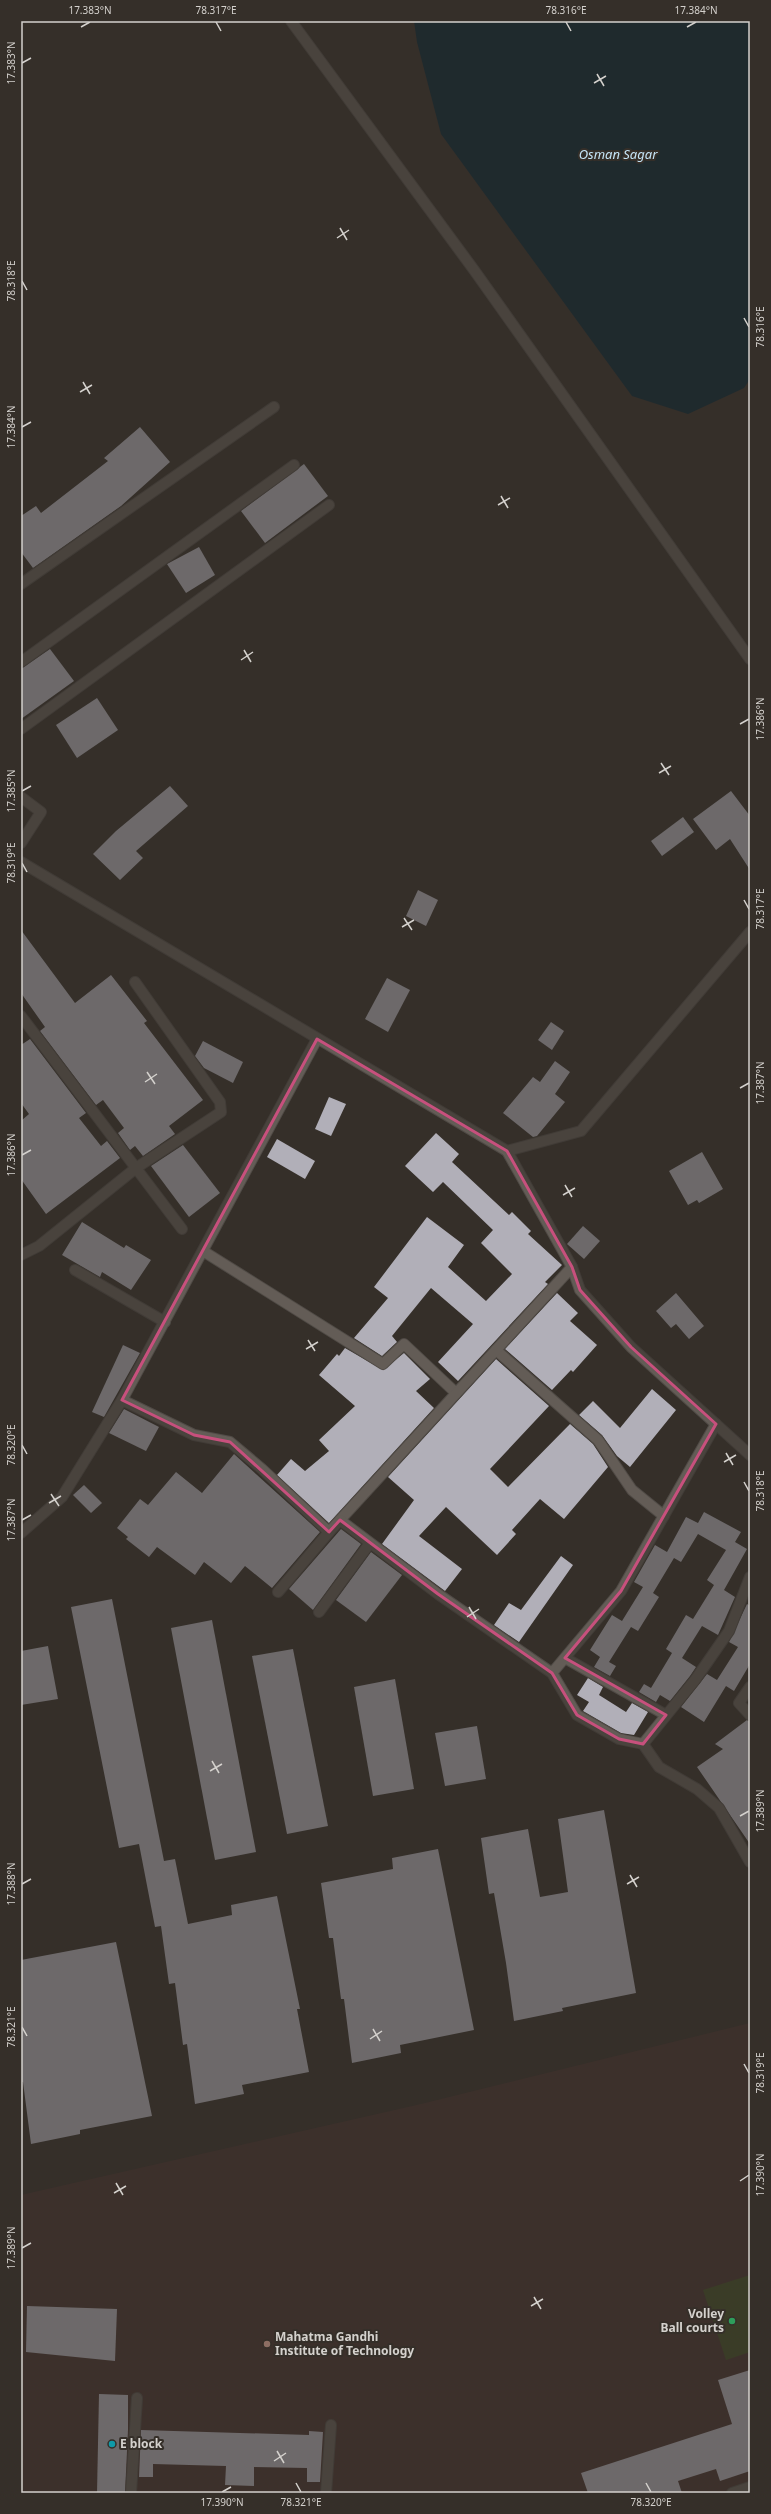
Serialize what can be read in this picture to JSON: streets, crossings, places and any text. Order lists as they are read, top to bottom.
{
  "water": ["Osman Sagar"],
  "places": ["Volley Ball courts", "Mahatma Gandhi Institute of Technology", "E block"],
  "coordinates": [
    "17.383°N",
    "78.317°E",
    "78.316°E",
    "17.384°N",
    "78.318°E",
    "17.386°N",
    "17.385°N",
    "78.319°E",
    "17.387°N",
    "78.320°E",
    "17.389°N",
    "17.388°N",
    "78.321°E",
    "17.390°N"
  ]
}
